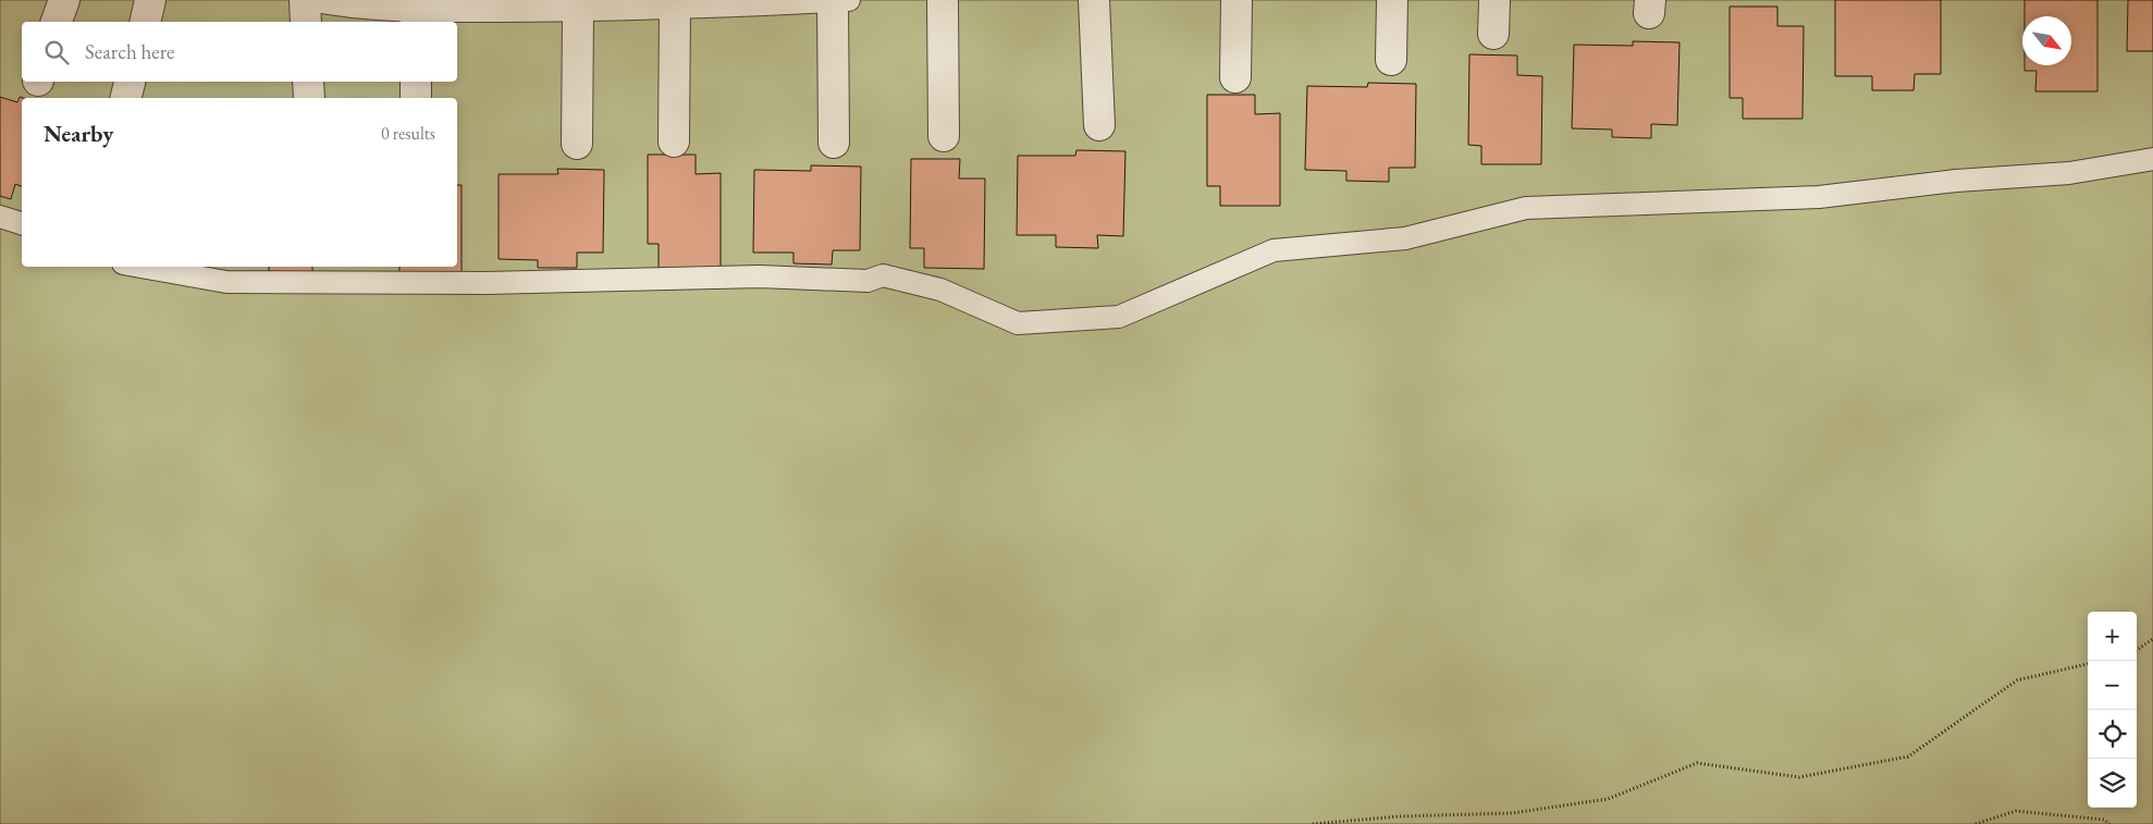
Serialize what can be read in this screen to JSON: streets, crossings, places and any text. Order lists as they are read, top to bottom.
{
  "north": "bottom right",
  "page": {
    "search": "Search here",
    "heading": ["Nearby", "0 results"],
    "map_buttons": ["+", "−"]
  }
}
